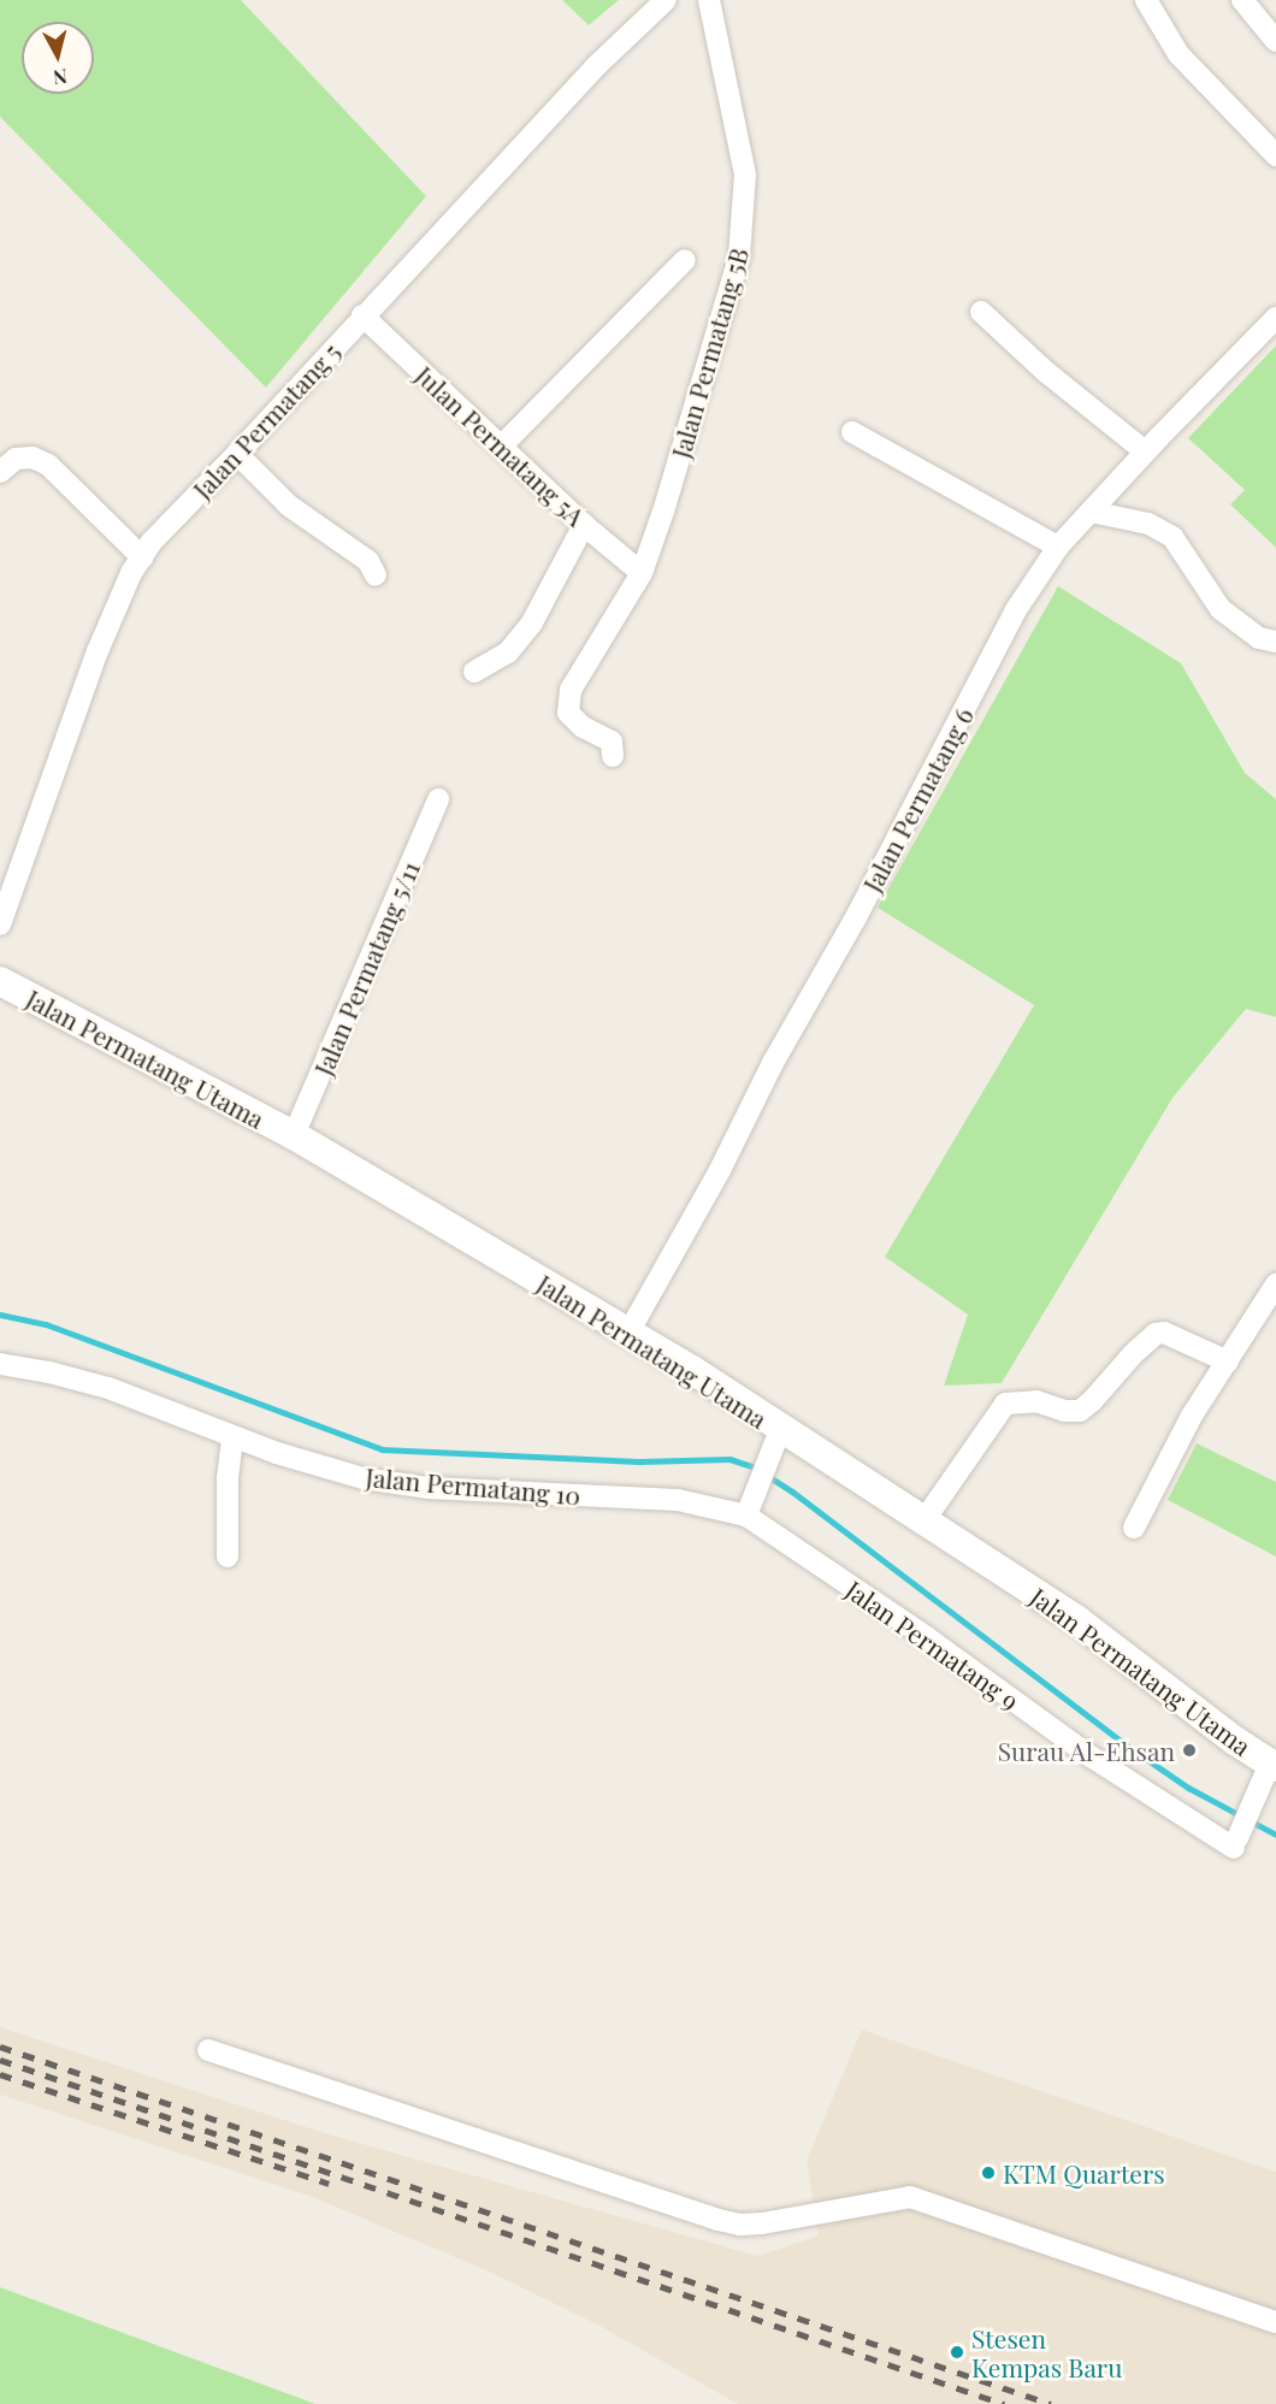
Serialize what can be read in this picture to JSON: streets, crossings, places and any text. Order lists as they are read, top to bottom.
{
  "streets": {
    "street": [
      "Jalan Permatang 5B",
      "Jalan Permatang 5",
      "Julan Permatang 5A",
      "Jalan Permatang 6",
      "Jalan Permatang 5/11",
      "Jalan Permatang Utama",
      "Jalan Permatang 10",
      "Jalan Permatang 9"
    ]
  },
  "crossings": [
    ["Jalan Permatang 5B", "Julan Permatang 5A"],
    ["Jalan Permatang 5", "Julan Permatang 5A"],
    ["Jalan Permatang 6", "Jalan Permatang Utama"],
    ["Jalan Permatang 5/11", "Jalan Permatang Utama"],
    ["Jalan Permatang Utama", "Jalan Permatang 9"],
    ["Jalan Permatang 10", "Jalan Permatang 9"]
  ],
  "places": ["Surau Al-Ehsan", "KTM Quarters", "Stesen Kempas Baru"],
  "north": "bottom"
}
